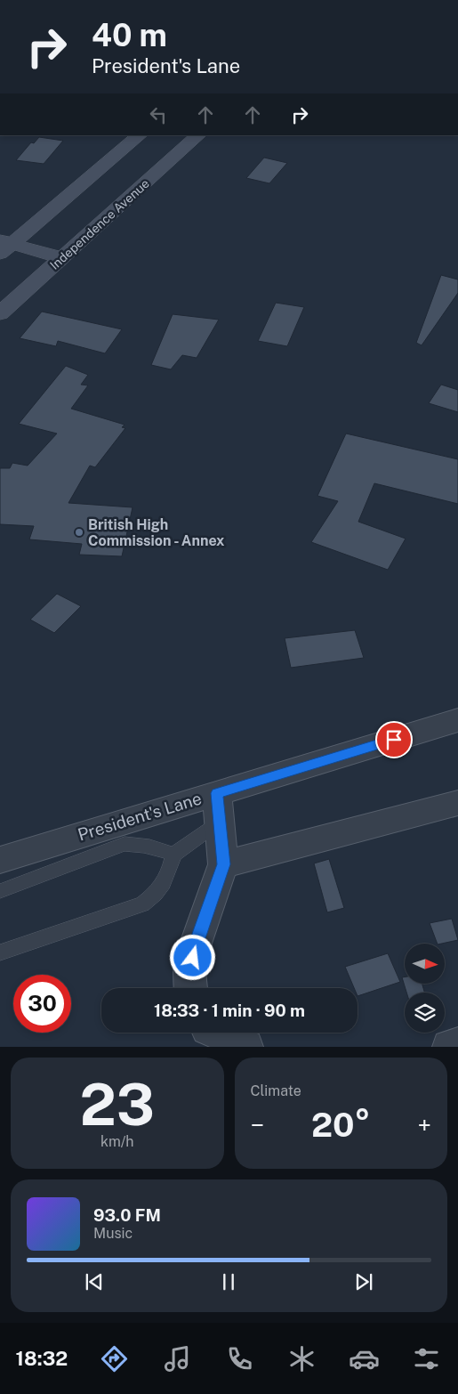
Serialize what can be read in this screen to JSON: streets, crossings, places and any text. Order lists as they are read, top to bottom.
{
  "streets": {
    "main road": ["Independence Avenue"],
    "street": ["President's Lane"]
  },
  "places": ["British High Commission - Annex"],
  "north": "right",
  "page": {
    "turn": ["40 m", "President's Lane"],
    "limit": "30",
    "trip": "18:33 · 1 min · 90 m",
    "tile": [
      ["23", "km/h"],
      "Climate"
    ],
    "heat": ["−", "20°", "+"],
    "song": ["93.0 FM", "Music"],
    "tabs": "18:32"
  }
}
